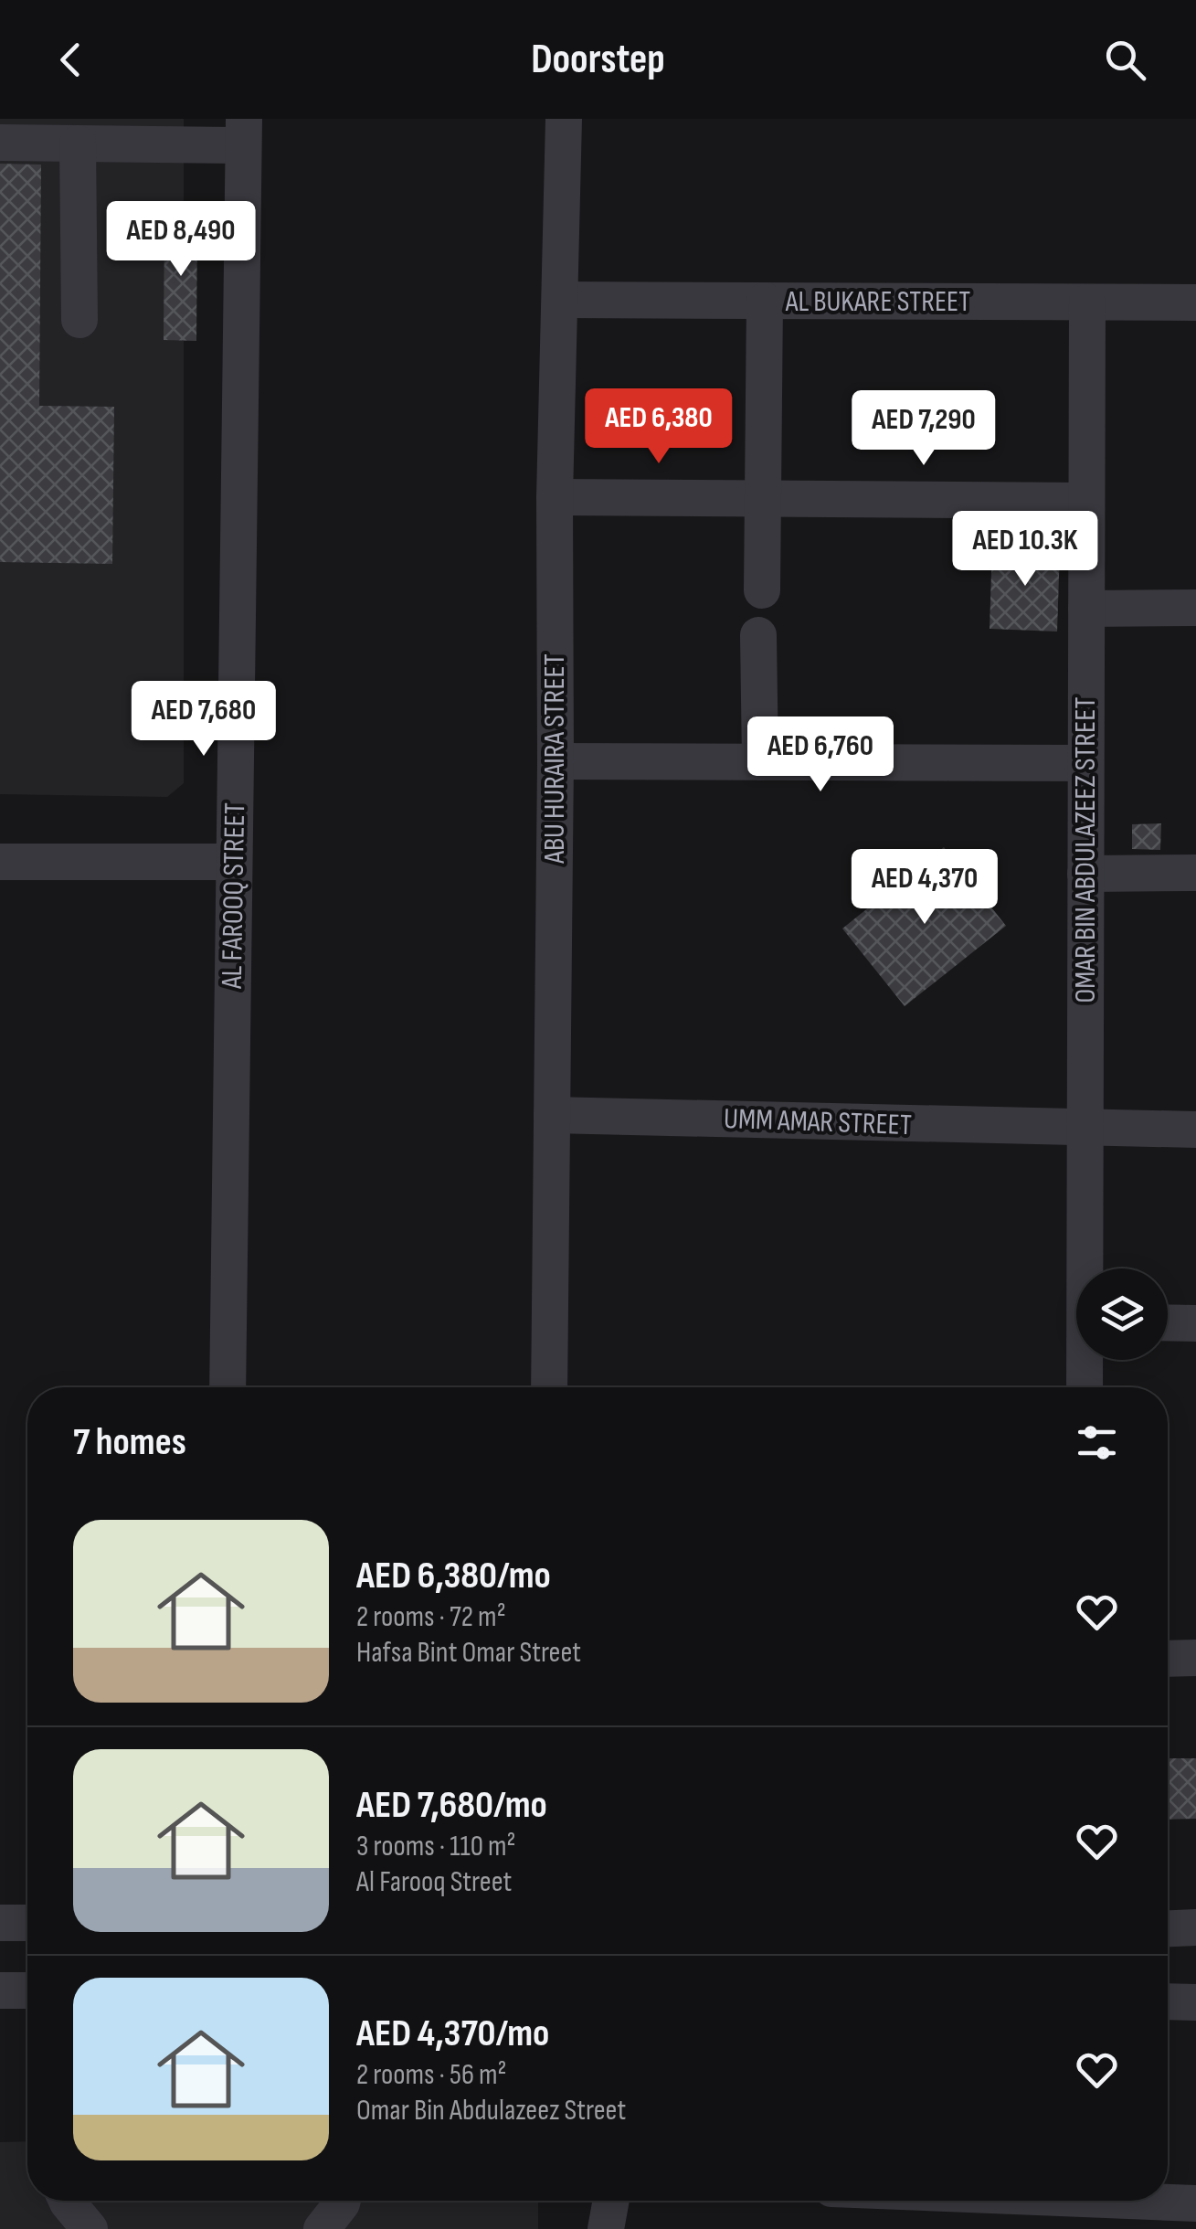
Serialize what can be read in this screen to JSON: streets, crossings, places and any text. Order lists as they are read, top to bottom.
{
  "streets": {
    "street": [
      "AL BUKARE STREET",
      "ABU HURAIRA STREET",
      "OMAR BIN ABDULAZEEZ STREET",
      "AL FAROOQ STREET",
      "UMM AMAR STREET"
    ]
  },
  "crossings": [
    ["AL BUKARE STREET", "ABU HURAIRA STREET"],
    ["AL BUKARE STREET", "OMAR BIN ABDULAZEEZ STREET"],
    ["ABU HURAIRA STREET", "UMM AMAR STREET"],
    ["OMAR BIN ABDULAZEEZ STREET", "UMM AMAR STREET"]
  ],
  "page": {
    "header": "Doorstep",
    "price": [
      "AED 8,490",
      "AED 6,380",
      "AED 7,290",
      "AED 10.3K",
      "AED 7,680",
      "AED 6,760",
      "AED 4,370"
    ],
    "heading": "7 homes",
    "list": [
      {
        "name": "AED 6,380/mo",
        "note": "2 rooms · 72 m² · Hafsa Bint Omar Street"
      },
      {
        "name": "AED 7,680/mo",
        "note": "3 rooms · 110 m² · Al Farooq Street"
      },
      {
        "name": "AED 4,370/mo",
        "note": "2 rooms · 56 m² · Omar Bin Abdulazeez Street"
      }
    ]
  }
}
